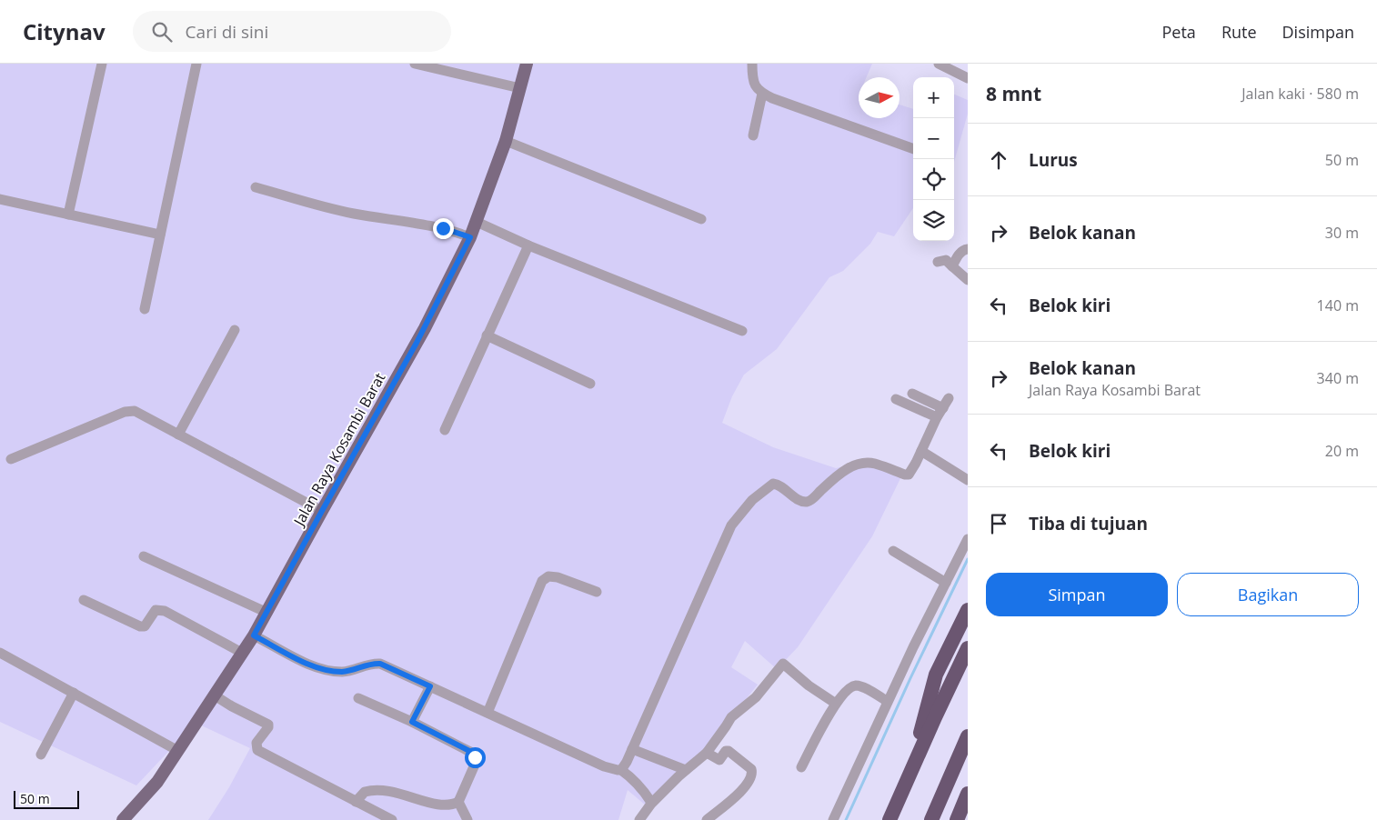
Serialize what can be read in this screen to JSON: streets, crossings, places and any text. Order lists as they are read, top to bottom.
{
  "streets": {
    "main road": ["Jalan Raya Kosambi Barat"]
  },
  "scale_bar": "50 m",
  "north": "right",
  "page": {
    "header": "Citynav",
    "search": "Cari di sini",
    "nav": ["Peta", "Rute", "Disimpan"],
    "heading": ["8 mnt", "Jalan kaki · 580 m"],
    "map_buttons": ["+", "−"],
    "list": [
      ["Lurus", "50 m"],
      ["Belok kanan", "30 m"],
      ["Belok kiri", "140 m"],
      ["Belok kanan", "Jalan Raya Kosambi Barat", "340 m"],
      ["Belok kiri", "20 m"],
      "Tiba di tujuan"
    ],
    "buttons": ["Simpan", "Bagikan"],
    "scale": "50 m"
  }
}
